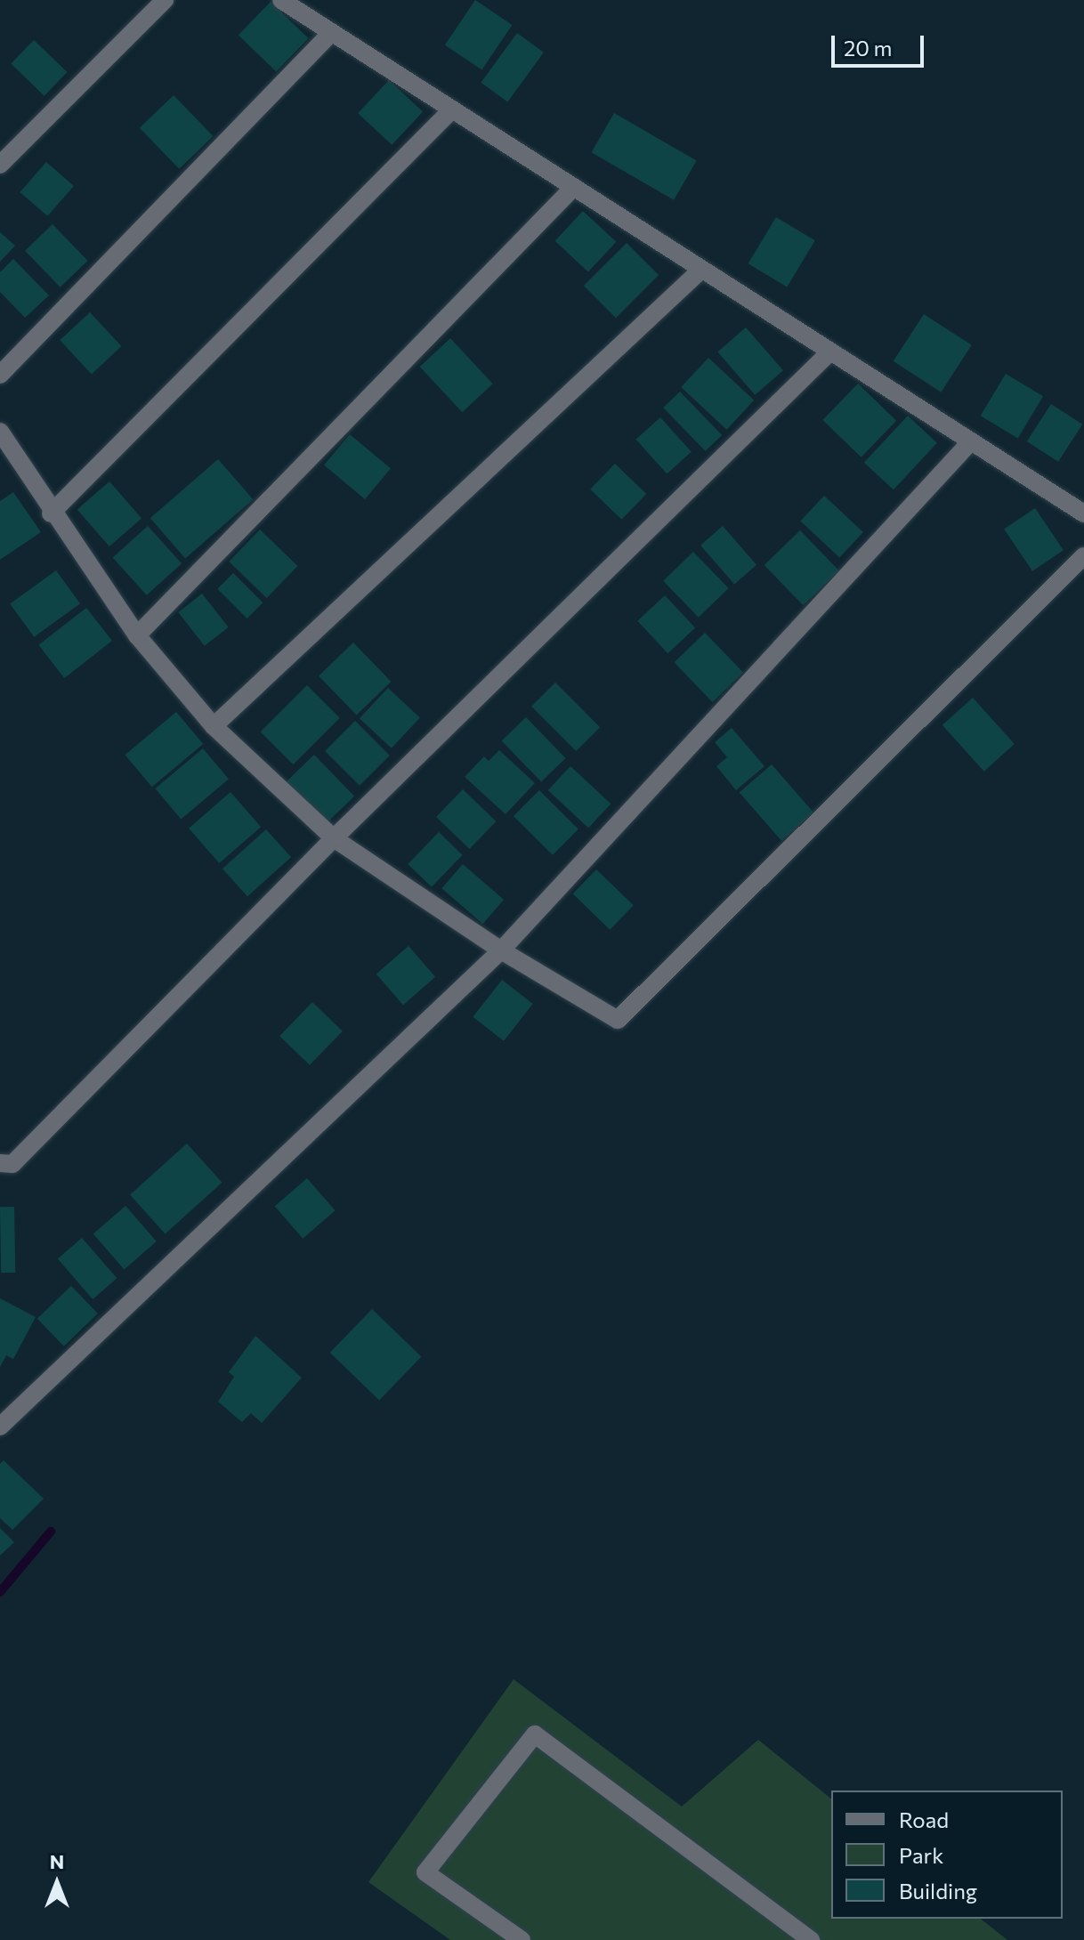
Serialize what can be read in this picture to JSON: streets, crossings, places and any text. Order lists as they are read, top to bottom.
{
  "legend": ["Road", "Park", "Building"],
  "scale_bar": "20 m",
  "north": "top"
}
